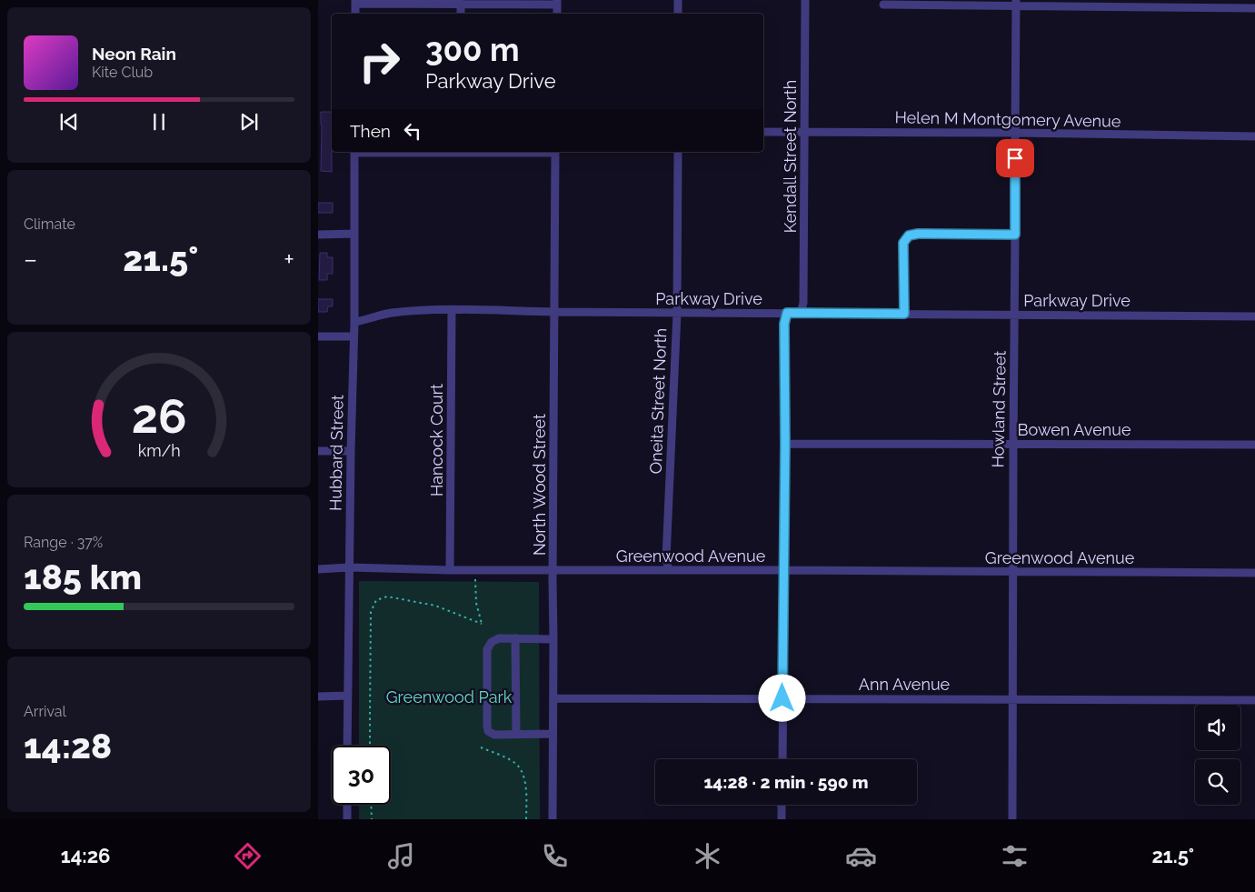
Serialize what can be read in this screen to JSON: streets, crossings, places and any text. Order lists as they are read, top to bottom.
{
  "streets": {
    "street": [
      "Helen M Montgomery Avenue",
      "Kendall Street North",
      "Parkway Drive",
      "Oneita Street North",
      "Howland Street",
      "Bowen Avenue",
      "Hancock Court",
      "Hubbard Street",
      "North Wood Street",
      "Greenwood Avenue",
      "Ann Avenue"
    ]
  },
  "crossings": [
    ["Helen M Montgomery Avenue", "Kendall Street North"],
    ["Helen M Montgomery Avenue", "Howland Street"],
    ["Kendall Street North", "Parkway Drive"],
    ["Parkway Drive", "Oneita Street North"],
    ["Parkway Drive", "Howland Street"],
    ["Parkway Drive", "Hancock Court"],
    ["Parkway Drive", "Hubbard Street"],
    ["Parkway Drive", "North Wood Street"],
    ["Oneita Street North", "Greenwood Avenue"],
    ["Howland Street", "Bowen Avenue"],
    ["Howland Street", "Greenwood Avenue"],
    ["Howland Street", "Ann Avenue"],
    ["Hancock Court", "Greenwood Avenue"],
    ["Hubbard Street", "Greenwood Avenue"],
    ["North Wood Street", "Greenwood Avenue"],
    ["North Wood Street", "Ann Avenue"]
  ],
  "parks": ["Greenwood Park"],
  "page": {
    "turn": ["300 m", "Parkway Drive"],
    "song": ["Neon Rain", "Kite Club"],
    "then": "Then",
    "tile": [
      "Climate",
      ["Range · 37%", "185 km"],
      ["Arrival", "14:28"]
    ],
    "heat": ["−", "21.5°", "+"],
    "limit": "30",
    "trip": "14:28 · 2 min · 590 m",
    "tabs": ["14:26", "21.5°"],
    "gauge": ["26", "km/h"]
  }
}
